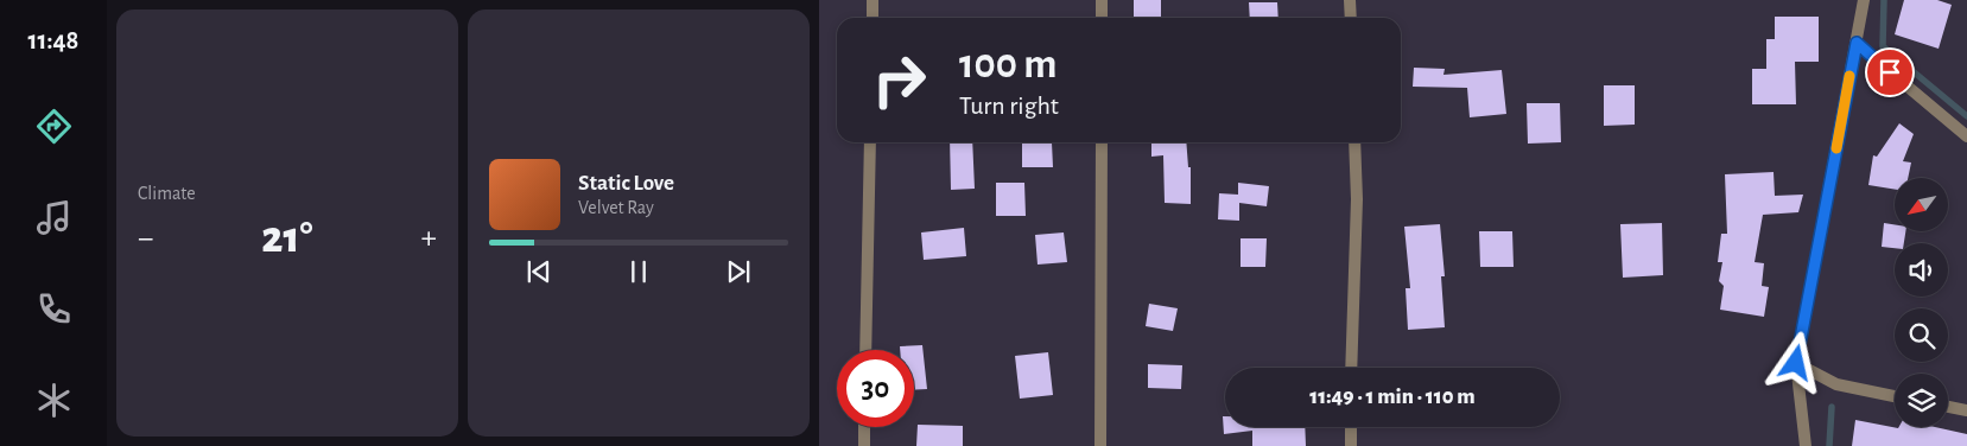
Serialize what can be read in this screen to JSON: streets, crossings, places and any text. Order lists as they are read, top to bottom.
{
  "north": "bottom left",
  "page": {
    "tabs": "11:48",
    "tile": "Climate",
    "turn": ["100 m", "Turn right"],
    "song": ["Static Love", "Velvet Ray"],
    "heat": ["−", "21°", "+"],
    "limit": "30",
    "trip": "11:49 · 1 min · 110 m"
  }
}
